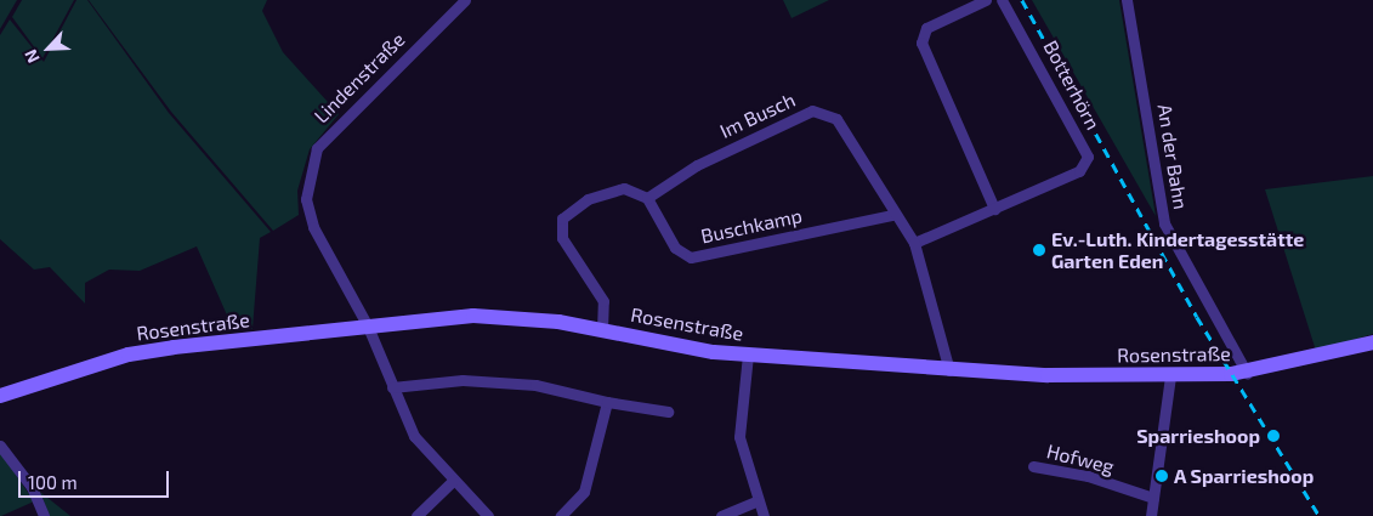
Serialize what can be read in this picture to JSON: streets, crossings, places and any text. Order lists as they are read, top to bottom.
{
  "streets": {
    "main road": ["Rosenstraße"],
    "street": [
      "Lindenstraße",
      "Botterhörn",
      "Im Busch",
      "An der Bahn",
      "Buschkamp",
      "Hofweg"
    ]
  },
  "crossings": [
    ["Lindenstraße", "Rosenstraße"],
    ["Botterhörn", "Im Busch"],
    ["Im Busch", "Buschkamp"],
    ["Im Busch", "Rosenstraße"],
    ["An der Bahn", "Rosenstraße"]
  ],
  "places": ["Ev.-Luth. Kindertagesstätte Garten Eden", "Sparrieshoop", "A Sparrieshoop"],
  "scale_bar": "100 m",
  "north": "bottom left"
}
